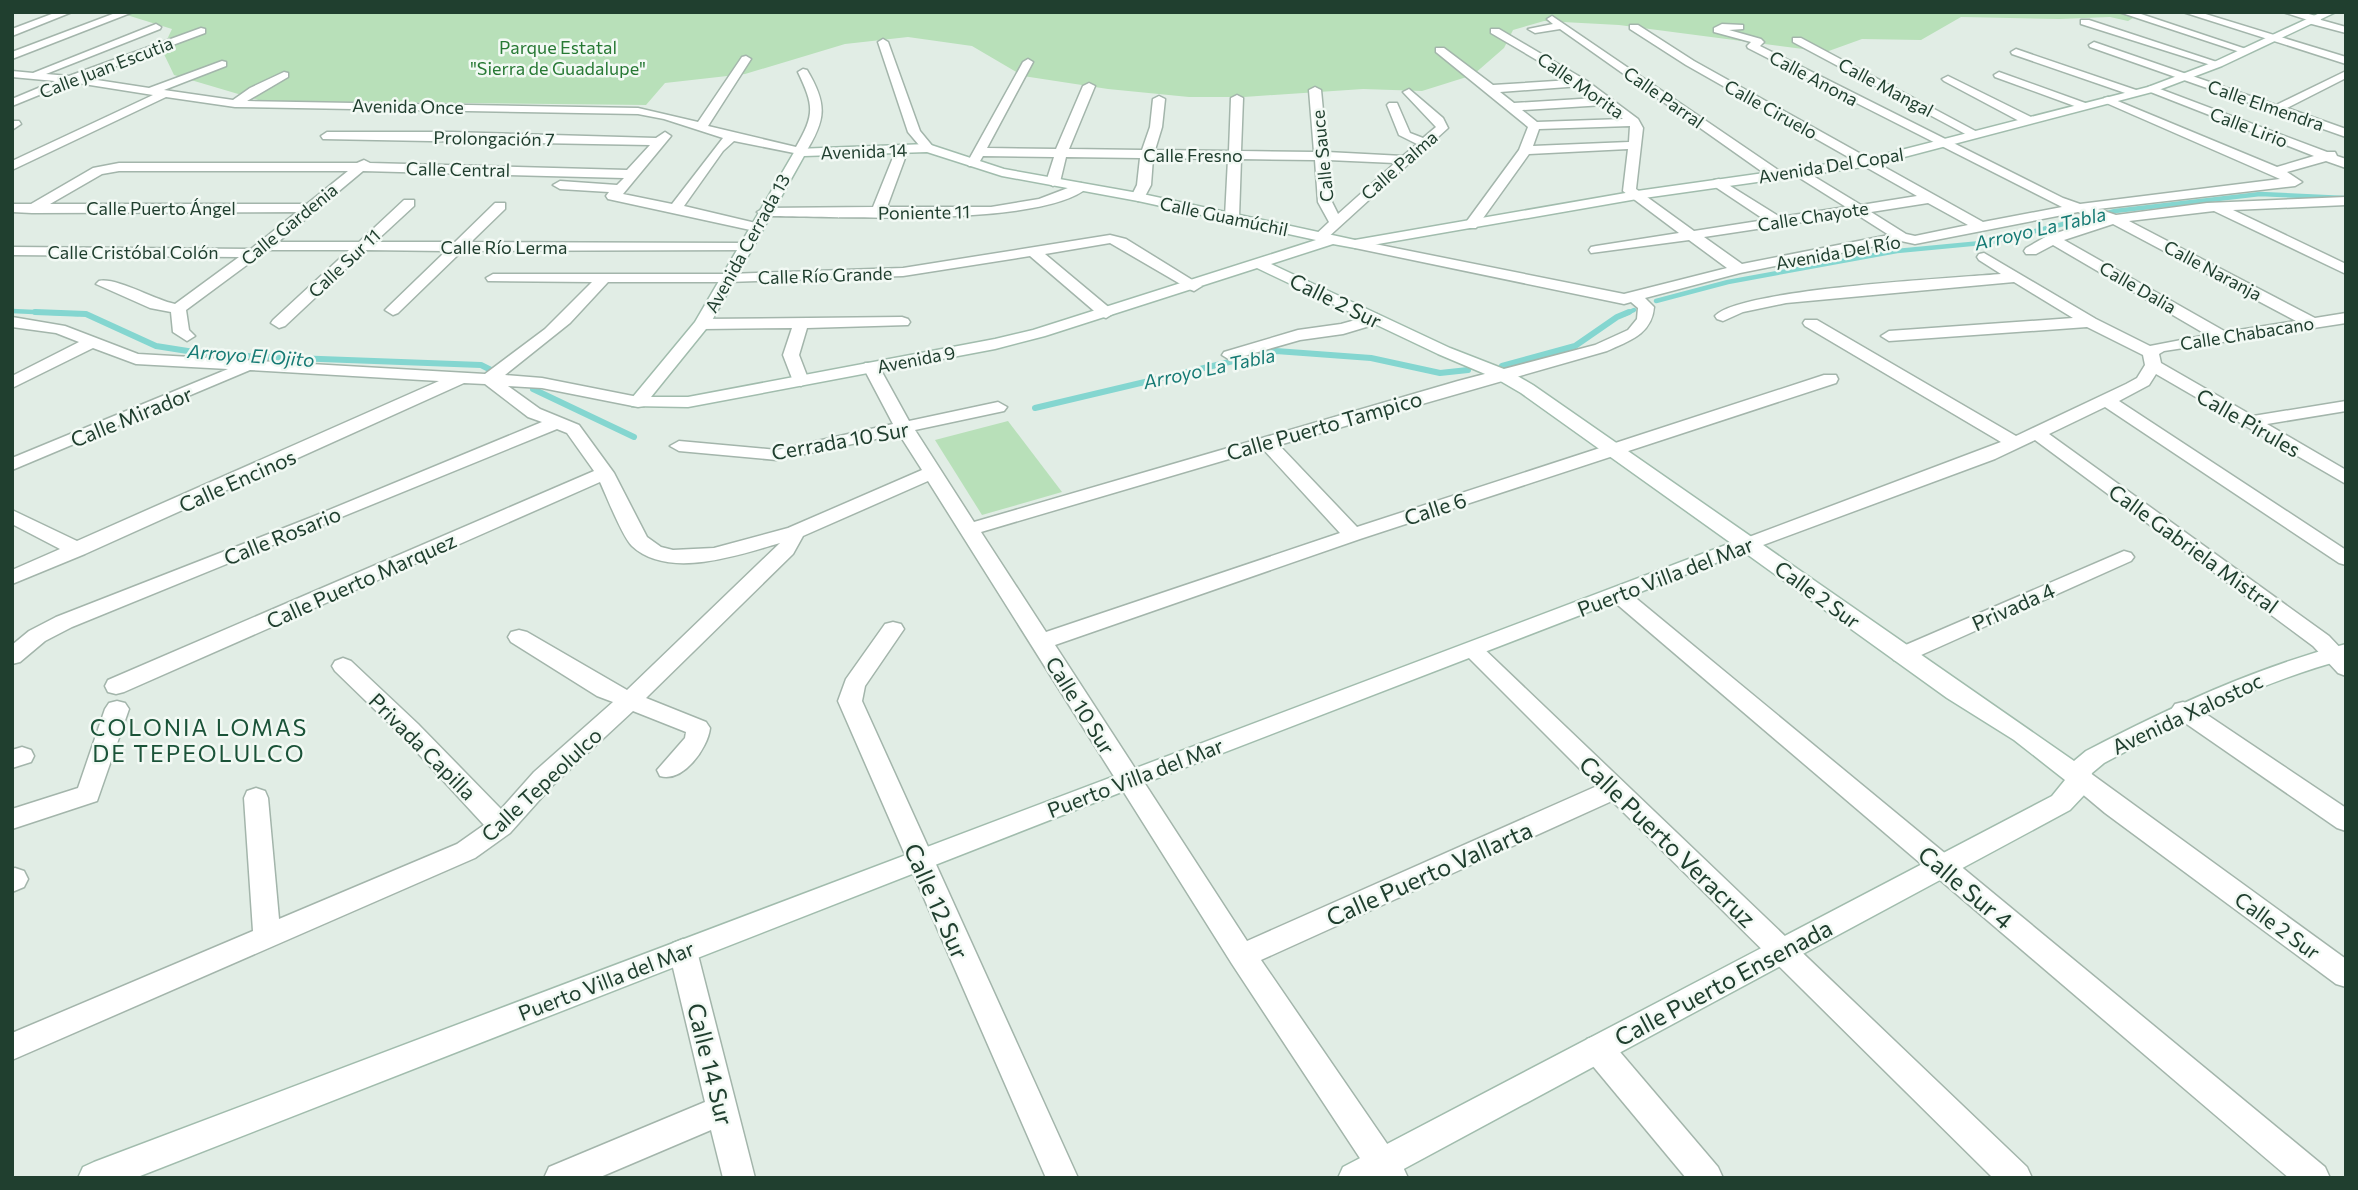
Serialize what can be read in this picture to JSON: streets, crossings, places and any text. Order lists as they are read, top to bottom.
{
  "streets": {
    "street": [
      "Calle Juan Escutia",
      "Calle Anona",
      "Calle Morita",
      "Calle Mangal",
      "Calle Parral",
      "Calle Elmendra",
      "Avenida Once",
      "Calle Ciruelo",
      "Calle Lirio",
      "Prolongación 7",
      "Avenida 14",
      "Calle Fresno",
      "Calle Sauce",
      "Calle Palma",
      "Avenida Del Copal",
      "Calle Central",
      "Calle Puerto Ángel",
      "Poniente 11",
      "Calle Guamúchil",
      "Calle Chayote",
      "Calle Gardenia",
      "Avenida Cerrada 13",
      "Calle Río Lerma",
      "Calle Cristóbal Colón",
      "Avenida Del Río",
      "Calle Sur 11",
      "Calle Naranja",
      "Calle Río Grande",
      "Calle Dalia",
      "Calle 2 Sur",
      "Calle Chabacano",
      "Avenida 9",
      "Calle Mirador",
      "Calle Pirules",
      "Calle Puerto Tampico",
      "Cerrada 10 Sur",
      "Calle Encinos",
      "Calle 6",
      "Calle Rosario",
      "Calle Gabriela Mistral",
      "Puerto Villa del Mar",
      "Calle Puerto Marquez",
      "Privada 4",
      "Calle 10 Sur",
      "Avenida Xalostoc",
      "Privada Capilla",
      "Calle Tepeolulco",
      "Calle Puerto Veracruz",
      "Calle Puerto Vallarta",
      "Calle Sur 4",
      "Calle 12 Sur",
      "Calle Puerto Ensenada",
      "Calle 14 Sur"
    ]
  },
  "crossings": [
    ["Calle Juan Escutia", "Avenida Once"],
    ["Calle Anona", "Avenida Del Copal"],
    ["Calle Morita", "Avenida Del Copal"],
    ["Calle Mangal", "Avenida Del Copal"],
    ["Calle Parral", "Avenida Del Copal"],
    ["Calle Elmendra", "Avenida Del Copal"],
    ["Avenida Once", "Avenida 14"],
    ["Avenida Once", "Avenida Cerrada 13"],
    ["Calle Ciruelo", "Avenida Del Copal"],
    ["Calle Ciruelo", "Calle Chayote"],
    ["Calle Ciruelo", "Avenida Del Río"],
    ["Calle Lirio", "Avenida Del Copal"],
    ["Prolongación 7", "Calle Gardenia"],
    ["Avenida 14", "Calle Guamúchil"],
    ["Avenida 14", "Avenida Cerrada 13"],
    ["Calle Fresno", "Calle Sauce"],
    ["Calle Fresno", "Calle Palma"],
    ["Calle Sauce", "Calle Palma"],
    ["Calle Palma", "Calle Guamúchil"],
    ["Calle Palma", "Avenida 9"],
    ["Avenida Del Copal", "Calle Guamúchil"],
    ["Calle Central", "Calle Puerto Ángel"],
    ["Calle Central", "Calle Gardenia"],
    ["Calle Puerto Ángel", "Calle Gardenia"],
    ["Poniente 11", "Calle Guamúchil"],
    ["Poniente 11", "Avenida Cerrada 13"],
    ["Calle Guamúchil", "Avenida Del Río"],
    ["Calle Guamúchil", "Avenida 9"],
    ["Calle Guamúchil", "Calle Puerto Tampico"],
    ["Calle Gardenia", "Calle Río Lerma"],
    ["Calle Gardenia", "Calle Cristóbal Colón"],
    ["Avenida Cerrada 13", "Calle Río Lerma"],
    ["Avenida Cerrada 13", "Calle Río Grande"],
    ["Avenida Cerrada 13", "Avenida 9"],
    ["Calle Río Lerma", "Calle Cristóbal Colón"],
    ["Calle Río Lerma", "Calle Sur 11"],
    ["Avenida Del Río", "Calle Naranja"],
    ["Avenida Del Río", "Calle Dalia"],
    ["Avenida Del Río", "Calle Puerto Tampico"],
    ["Calle Naranja", "Calle Chabacano"],
    ["Calle Río Grande", "Avenida 9"],
    ["Calle Dalia", "Calle Chabacano"],
    ["Calle 2 Sur", "Avenida 9"],
    ["Calle 2 Sur", "Calle Puerto Tampico"],
    ["Calle 2 Sur", "Calle 6"],
    ["Calle 2 Sur", "Puerto Villa del Mar"],
    ["Calle 2 Sur", "Privada 4"],
    ["Calle 2 Sur", "Avenida Xalostoc"],
    ["Calle 2 Sur", "Calle Puerto Ensenada"],
    ["Calle Chabacano", "Calle Pirules"],
    ["Calle Chabacano", "Puerto Villa del Mar"],
    ["Avenida 9", "Calle Mirador"],
    ["Avenida 9", "Calle Encinos"],
    ["Avenida 9", "Calle 10 Sur"],
    ["Calle Pirules", "Puerto Villa del Mar"],
    ["Calle Puerto Tampico", "Calle 10 Sur"],
    ["Cerrada 10 Sur", "Calle 10 Sur"],
    ["Calle 6", "Calle 10 Sur"],
    ["Calle Gabriela Mistral", "Puerto Villa del Mar"],
    ["Calle Gabriela Mistral", "Avenida Xalostoc"],
    ["Puerto Villa del Mar", "Calle 10 Sur"],
    ["Puerto Villa del Mar", "Calle Puerto Veracruz"],
    ["Puerto Villa del Mar", "Calle Sur 4"],
    ["Puerto Villa del Mar", "Calle 12 Sur"],
    ["Puerto Villa del Mar", "Calle 14 Sur"],
    ["Calle 10 Sur", "Calle Puerto Vallarta"],
    ["Calle 10 Sur", "Calle Puerto Ensenada"],
    ["Avenida Xalostoc", "Calle Puerto Ensenada"],
    ["Privada Capilla", "Calle Tepeolulco"],
    ["Calle Puerto Veracruz", "Calle Puerto Vallarta"],
    ["Calle Puerto Veracruz", "Calle Puerto Ensenada"],
    ["Calle Sur 4", "Calle Puerto Ensenada"]
  ],
  "districts": ["COLONIA LOMAS DE TEPEOLULCO"],
  "water": ["Arroyo La Tabla", "Arroyo El Ojito"],
  "parks": ["Parque Estatal \"Sierra de Guadalupe\""]
}
